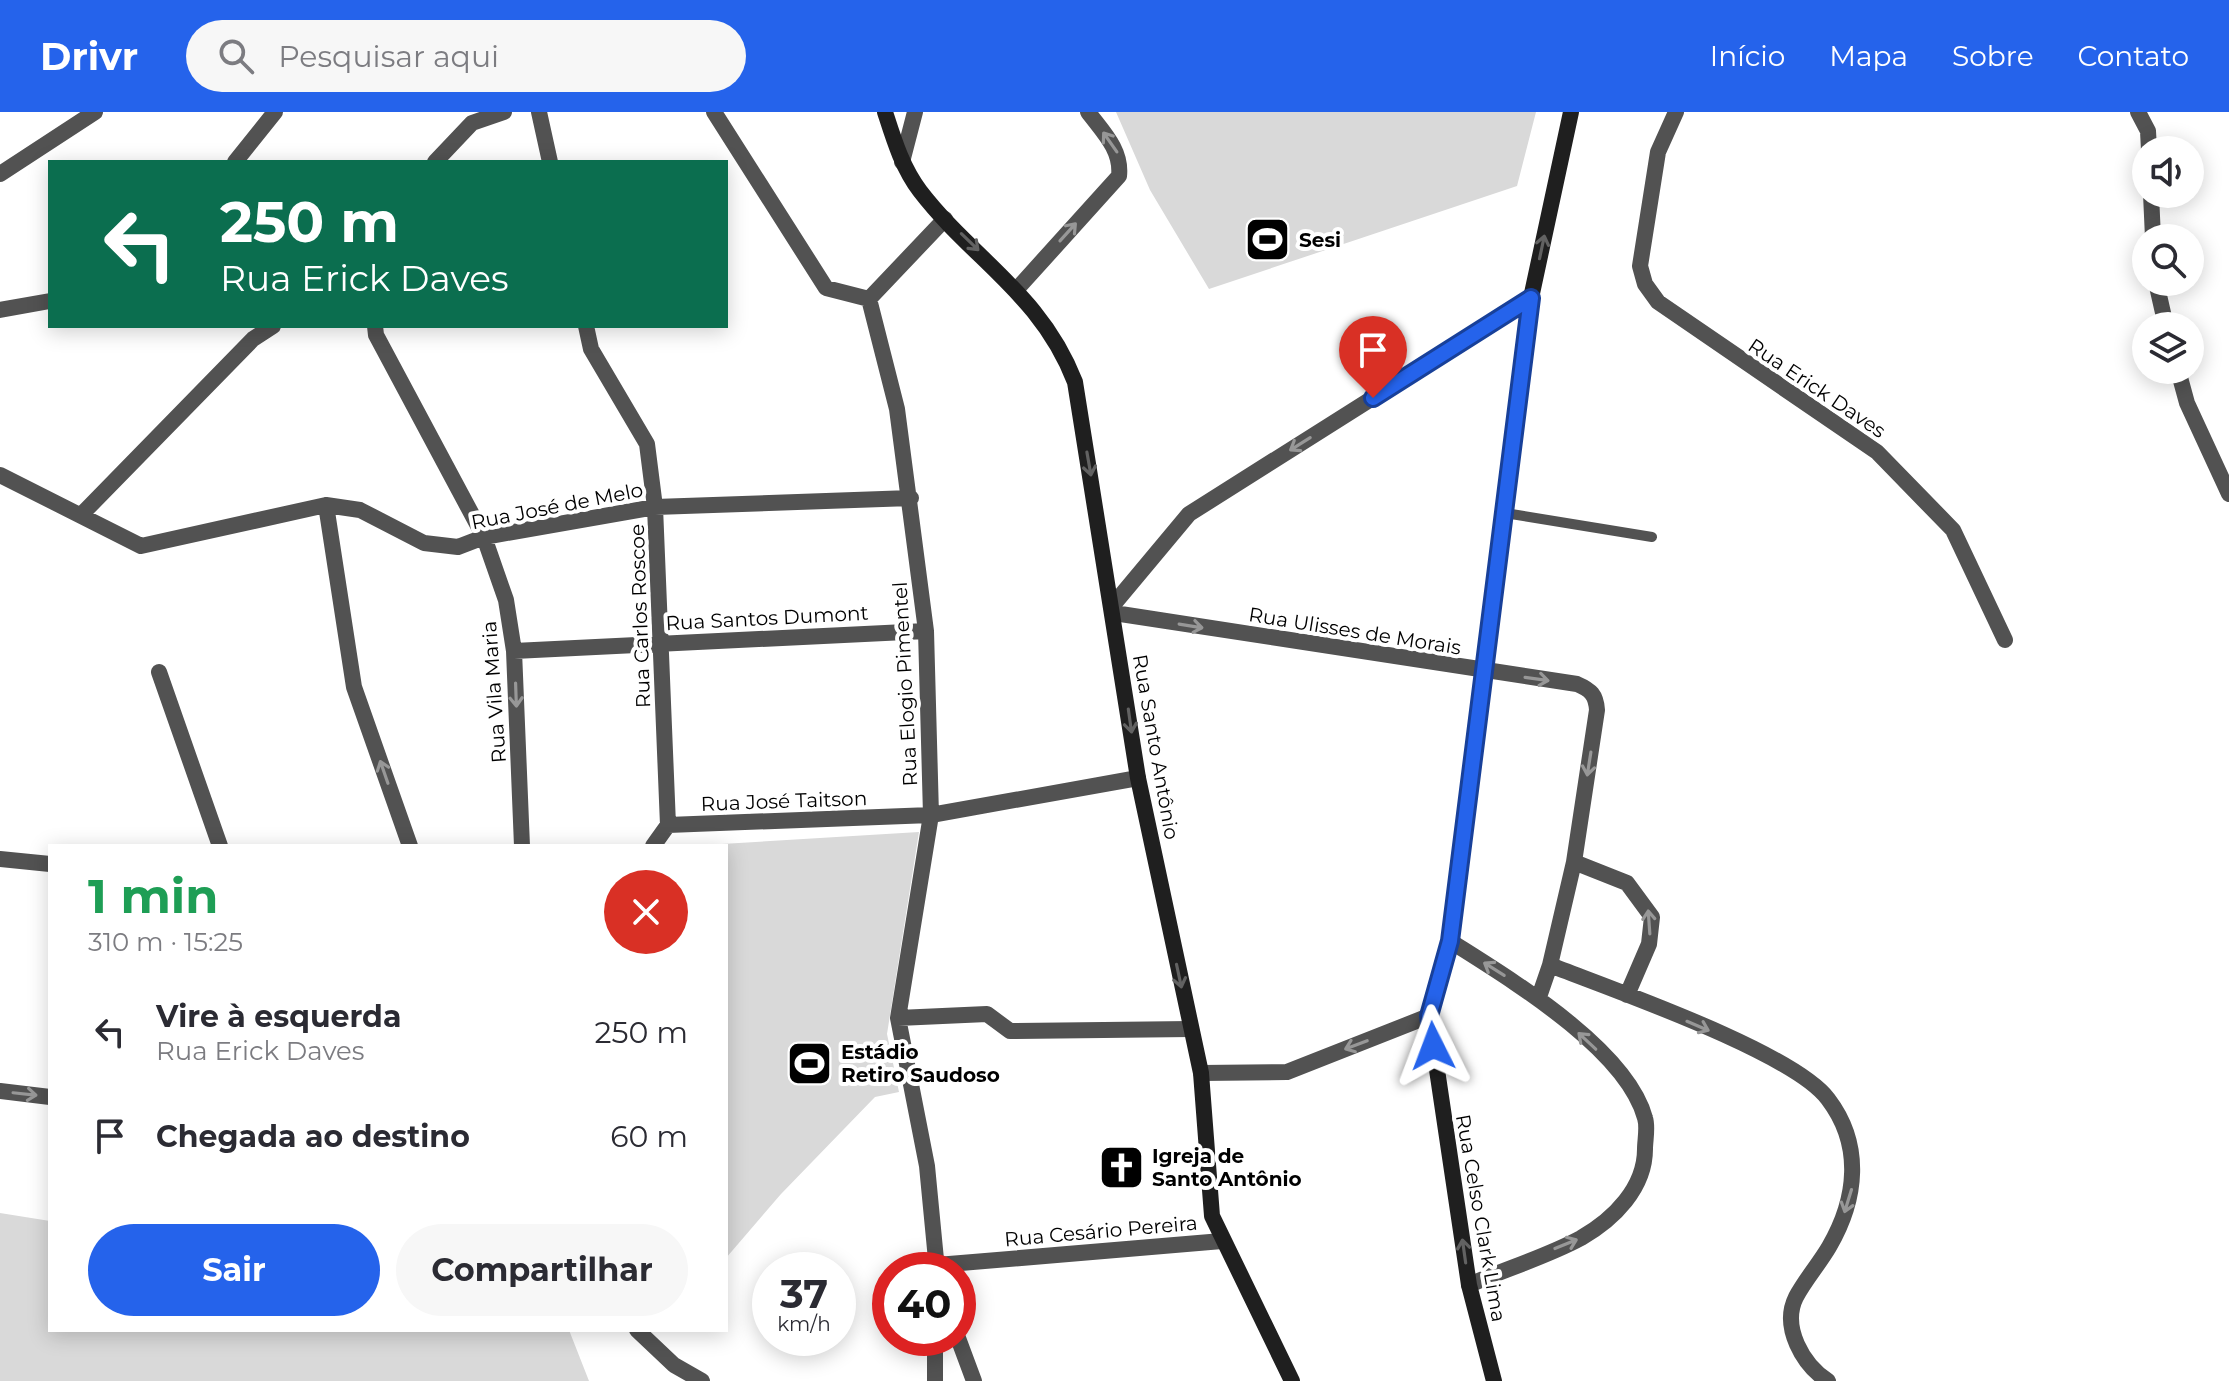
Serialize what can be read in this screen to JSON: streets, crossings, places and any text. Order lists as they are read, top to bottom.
{
  "streets": {
    "street": [
      "Rua Erick Daves",
      "Rua José de Melo",
      "Rua Carlos Roscoe",
      "Rua Santos Dumont",
      "Rua Ulisses de Morais",
      "Rua Elogio Pimentel",
      "Rua Vila Maria",
      "Rua Santo Antônio",
      "Rua José Taitson",
      "Rua Celso Clark Lima",
      "Rua Cesário Pereira"
    ]
  },
  "crossings": [
    ["Rua José de Melo", "Rua Carlos Roscoe"],
    ["Rua José de Melo", "Rua Elogio Pimentel"],
    ["Rua José de Melo", "Rua Vila Maria"],
    ["Rua Carlos Roscoe", "Rua Santos Dumont"],
    ["Rua Carlos Roscoe", "Rua José Taitson"],
    ["Rua Santos Dumont", "Rua Elogio Pimentel"],
    ["Rua Santos Dumont", "Rua Vila Maria"],
    ["Rua Ulisses de Morais", "Rua Santo Antônio"],
    ["Rua Ulisses de Morais", "Rua Celso Clark Lima"],
    ["Rua Elogio Pimentel", "Rua José Taitson"],
    ["Rua Santo Antônio", "Rua José Taitson"],
    ["Rua Santo Antônio", "Rua Cesário Pereira"]
  ],
  "one_way": ["Rua Santo Antônio", "Rua Celso Clark Lima"],
  "places": {
    "sports": ["Sesi", "Estádio Retiro Saudoso"],
    "church": ["Igreja de Santo Antônio"]
  },
  "page": {
    "header": "Drivr",
    "search": "Pesquisar aqui",
    "nav": [
      "Início",
      "Mapa",
      "Sobre",
      "Contato"
    ],
    "turn": ["250 m", "Rua Erick Daves"],
    "heading": ["1 min", "310 m · 15:25"],
    "list": [
      {
        "name": "Vire à esquerda",
        "note": "Rua Erick Daves",
        "value": "250 m"
      },
      {
        "name": "Chegada ao destino",
        "value": "60 m"
      }
    ],
    "buttons": ["Sair", "Compartilhar"],
    "speed": "37 km/h",
    "limit": "40"
  }
}
